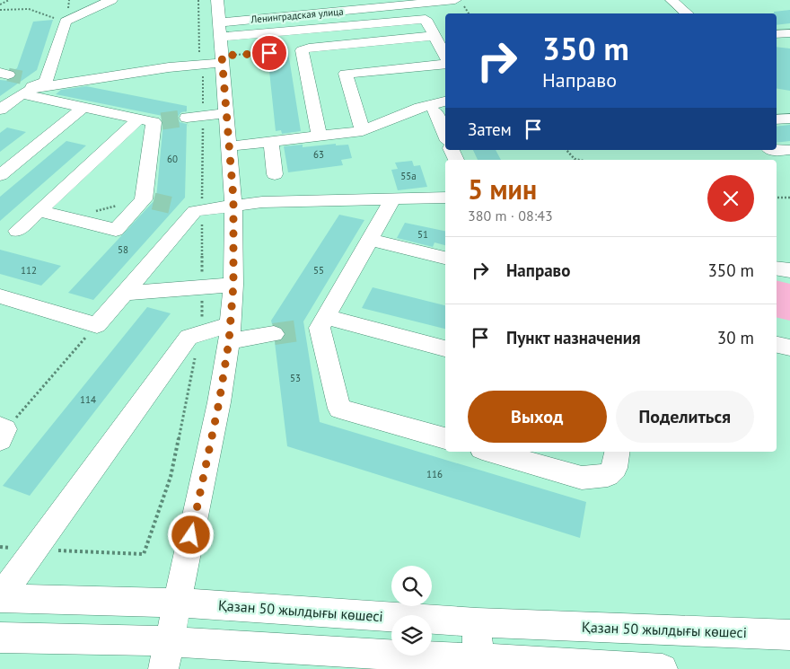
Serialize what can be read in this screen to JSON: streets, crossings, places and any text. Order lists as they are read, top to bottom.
{
  "streets": {
    "street": ["Ленинградская улица", "Қазан 50 жылдығы көшесі"]
  },
  "house_numbers": [
    "63",
    "60",
    "55а",
    "51",
    "58",
    "112",
    "55",
    "53",
    "114",
    "116"
  ],
  "page": {
    "turn": ["350 m", "Направо"],
    "then": "Затем",
    "heading": ["5 мин", "380 m · 08:43"],
    "list": [
      {
        "name": "Направо",
        "value": "350 m"
      },
      {
        "name": "Пункт назначения",
        "value": "30 m"
      }
    ],
    "buttons": ["Выход", "Поделиться"]
  }
}
